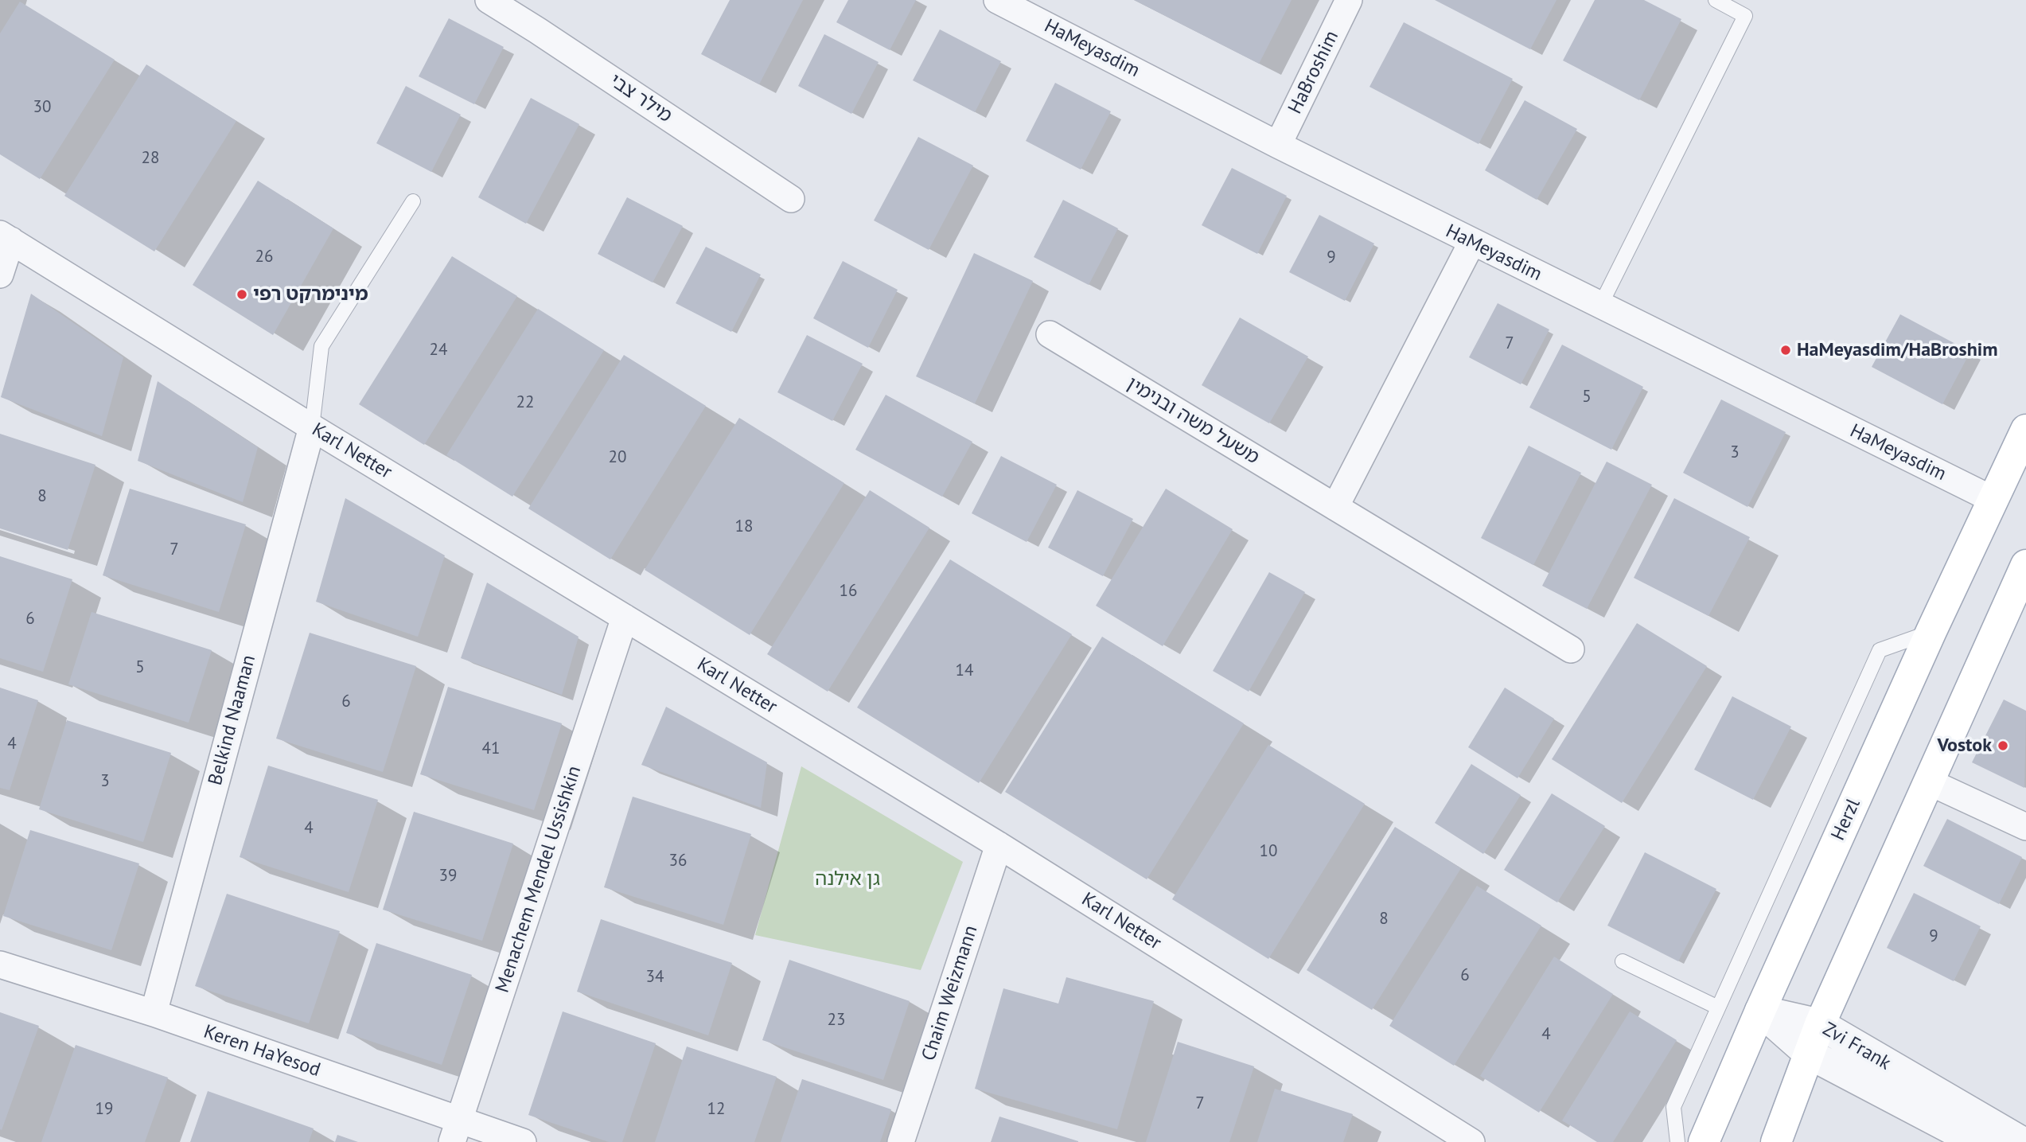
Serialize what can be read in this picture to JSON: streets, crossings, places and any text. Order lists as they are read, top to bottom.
{
  "streets": {
    "main road": ["Herzl"],
    "street": [
      "HaMeyasdim",
      "HaBroshim",
      "מילר צבי",
      "משעל משה ובנימין",
      "Karl Netter",
      "Belkind Naaman",
      "Menachem Mendel Ussishkin",
      "Chaim Weizmann",
      "Zvi Frank",
      "Keren HaYesod"
    ]
  },
  "crossings": [
    ["HaMeyasdim", "HaBroshim"],
    ["HaMeyasdim", "Herzl"],
    ["Karl Netter", "Belkind Naaman"],
    ["Karl Netter", "Menachem Mendel Ussishkin"],
    ["Karl Netter", "Chaim Weizmann"],
    ["Belkind Naaman", "Keren HaYesod"],
    ["Herzl", "Zvi Frank"],
    ["Menachem Mendel Ussishkin", "Keren HaYesod"]
  ],
  "parks": ["גן אילנה"],
  "places": ["מינימרקט רפי", "HaMeyasdim/HaBroshim", "Vostok"],
  "house_numbers": [
    "30",
    "28",
    "26",
    "9",
    "7",
    "24",
    "5",
    "22",
    "3",
    "20",
    "8",
    "18",
    "7",
    "16",
    "6",
    "5",
    "14",
    "6",
    "4",
    "41",
    "3",
    "4",
    "10",
    "36",
    "39",
    "8",
    "9",
    "6",
    "34",
    "23",
    "4",
    "7",
    "19",
    "12"
  ]
}
